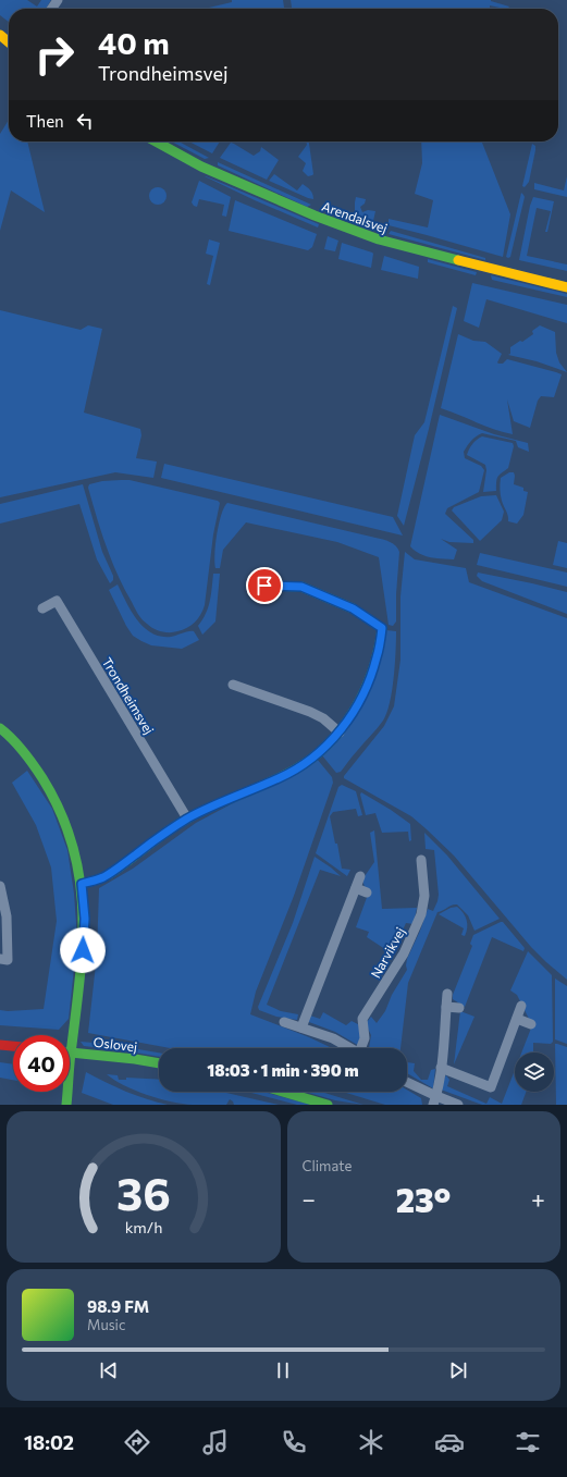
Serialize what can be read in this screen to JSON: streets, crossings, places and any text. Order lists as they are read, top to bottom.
{
  "streets": {
    "street": [
      "Arendalsvej",
      "Trondheimsvej",
      "Narvikvej",
      "Oslovej"
    ]
  },
  "page": {
    "turn": ["40 m", "Trondheimsvej"],
    "then": "Then",
    "limit": "40",
    "trip": "18:03 · 1 min · 390 m",
    "tile": "Climate",
    "heat": ["−", "23°", "+"],
    "song": ["98.9 FM", "Music"],
    "tabs": "18:02",
    "gauge": ["36", "km/h"]
  }
}
